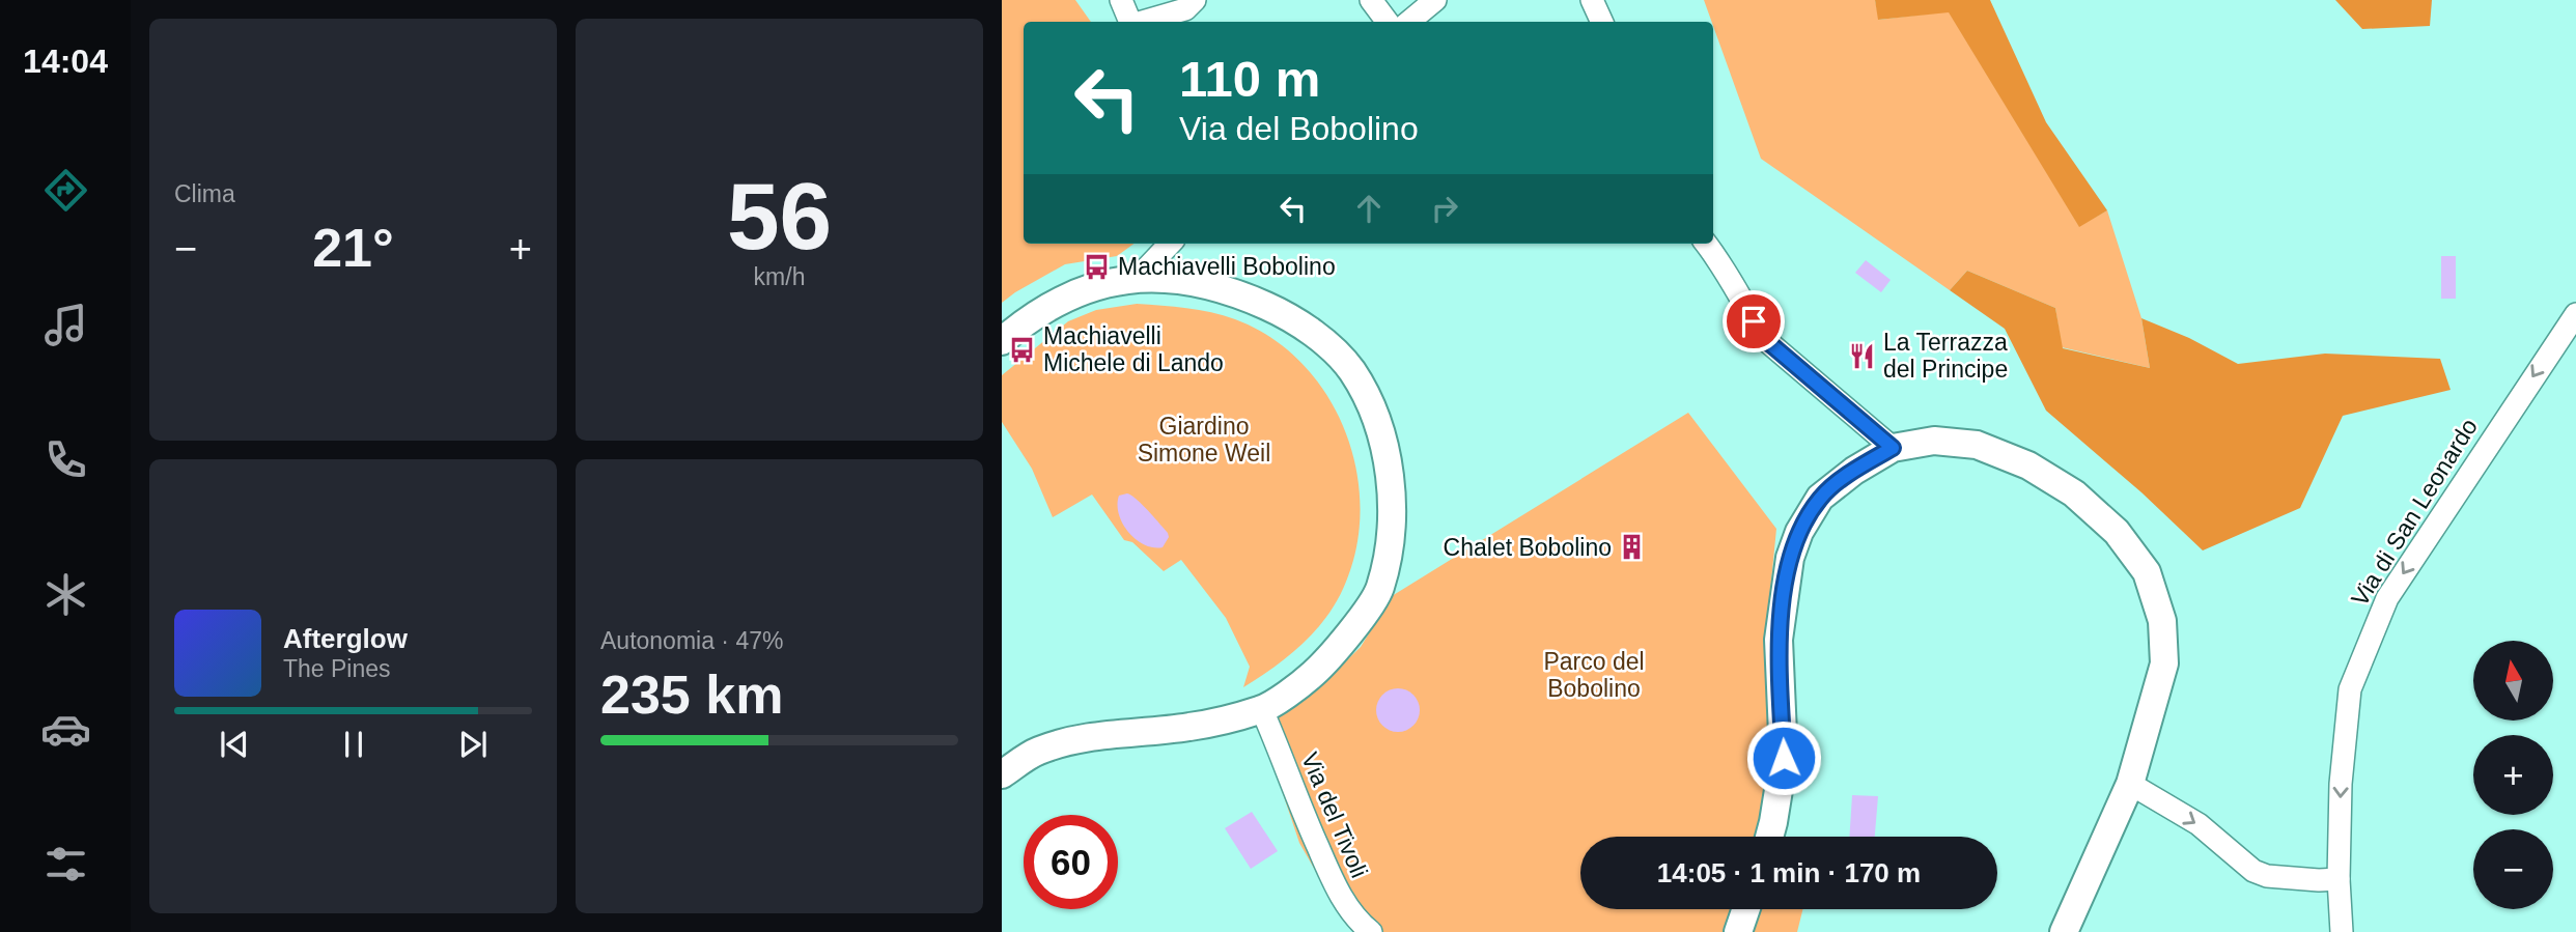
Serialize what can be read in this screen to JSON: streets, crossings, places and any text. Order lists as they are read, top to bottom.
{
  "streets": {
    "street": ["Via di San Leonardo", "Via del Tivoli"]
  },
  "one_way": ["Via di San Leonardo"],
  "parks": ["Giardino Simone Weil", "Parco del Bobolino"],
  "places": {
    "bus stop": ["Machiavelli Bobolino", "Machiavelli Michele di Lando"],
    "restaurant": ["La Terrazza del Principe"],
    "building": ["Chalet Bobolino"]
  },
  "north": "top",
  "page": {
    "tabs": "14:04",
    "tile": [
      "Clima",
      ["56", "km/h"],
      ["Autonomia · 47%", "235 km"]
    ],
    "turn": ["110 m", "Via del Bobolino"],
    "heat": ["−", "21°", "+"],
    "song": ["Afterglow", "The Pines"],
    "map_buttons": ["+", "−"],
    "limit": "60",
    "trip": "14:05 · 1 min · 170 m"
  }
}
